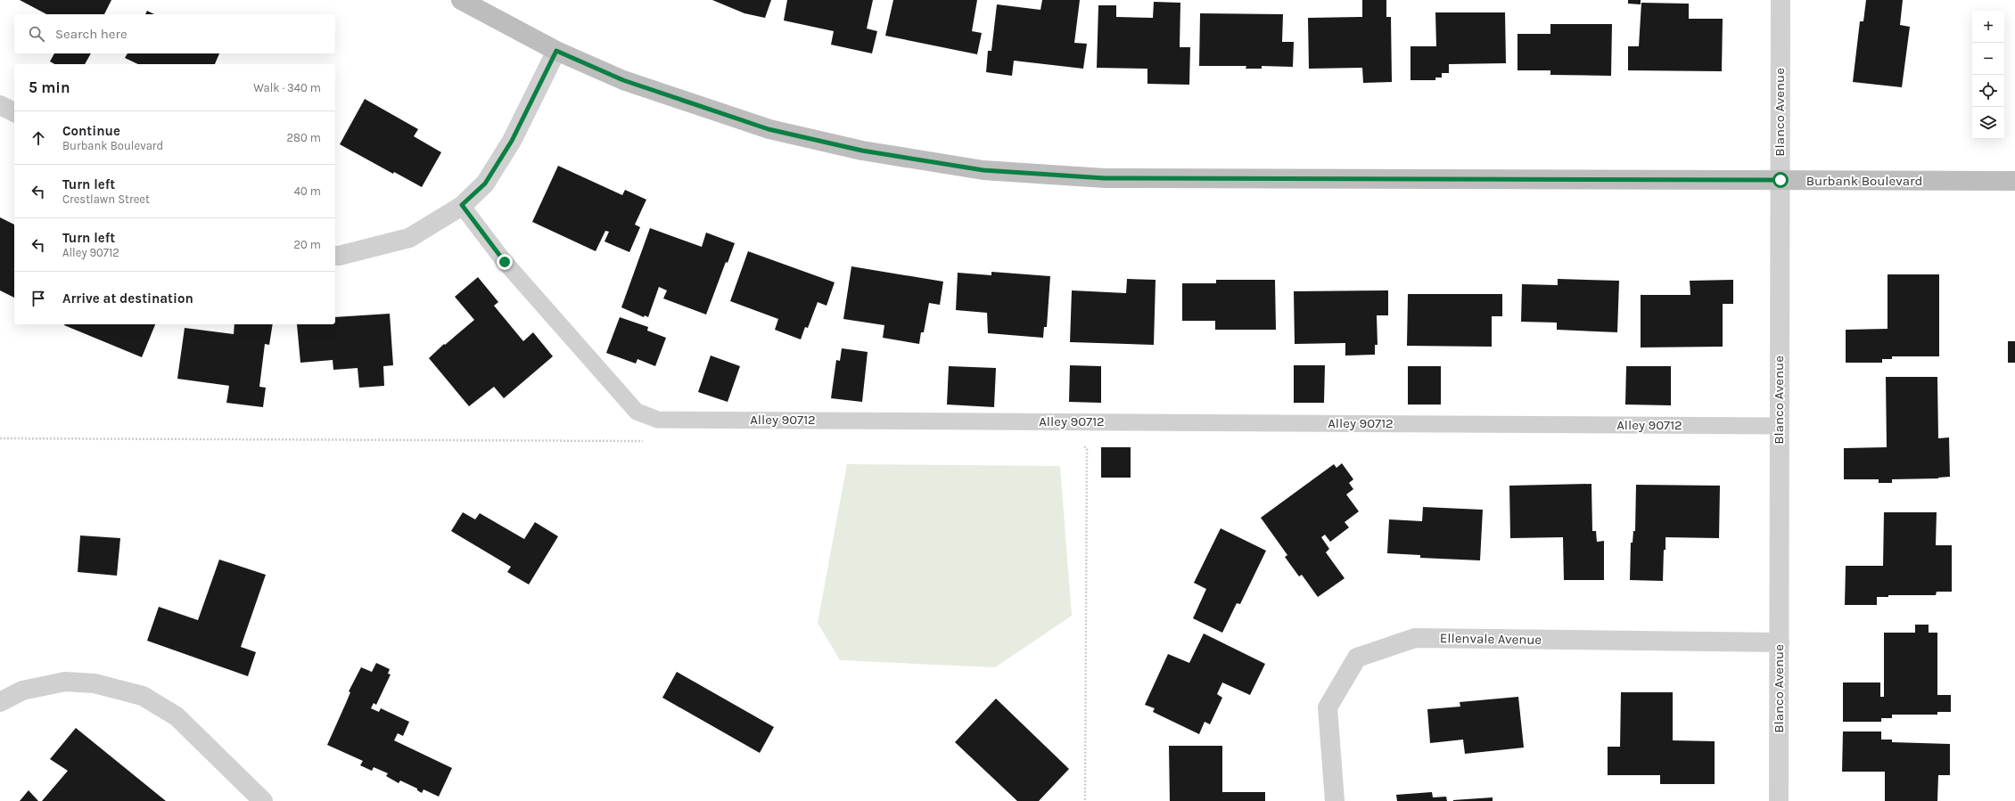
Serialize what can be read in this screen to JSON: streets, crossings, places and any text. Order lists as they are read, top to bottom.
{
  "streets": {
    "street": ["Blanco Avenue", "Burbank Boulevard", "Ellenvale Avenue"],
    "lane": ["Alley 90712"]
  },
  "crossings": [
    ["Blanco Avenue", "Burbank Boulevard"],
    ["Blanco Avenue", "Alley 90712"],
    ["Blanco Avenue", "Ellenvale Avenue"]
  ],
  "page": {
    "map_buttons": ["+", "−"],
    "search": "Search here",
    "heading": ["5 min", "Walk · 340 m"],
    "list": [
      ["Continue", "Burbank Boulevard", "280 m"],
      ["Turn left", "Crestlawn Street", "40 m"],
      ["Turn left", "Alley 90712", "20 m"],
      "Arrive at destination"
    ]
  }
}
